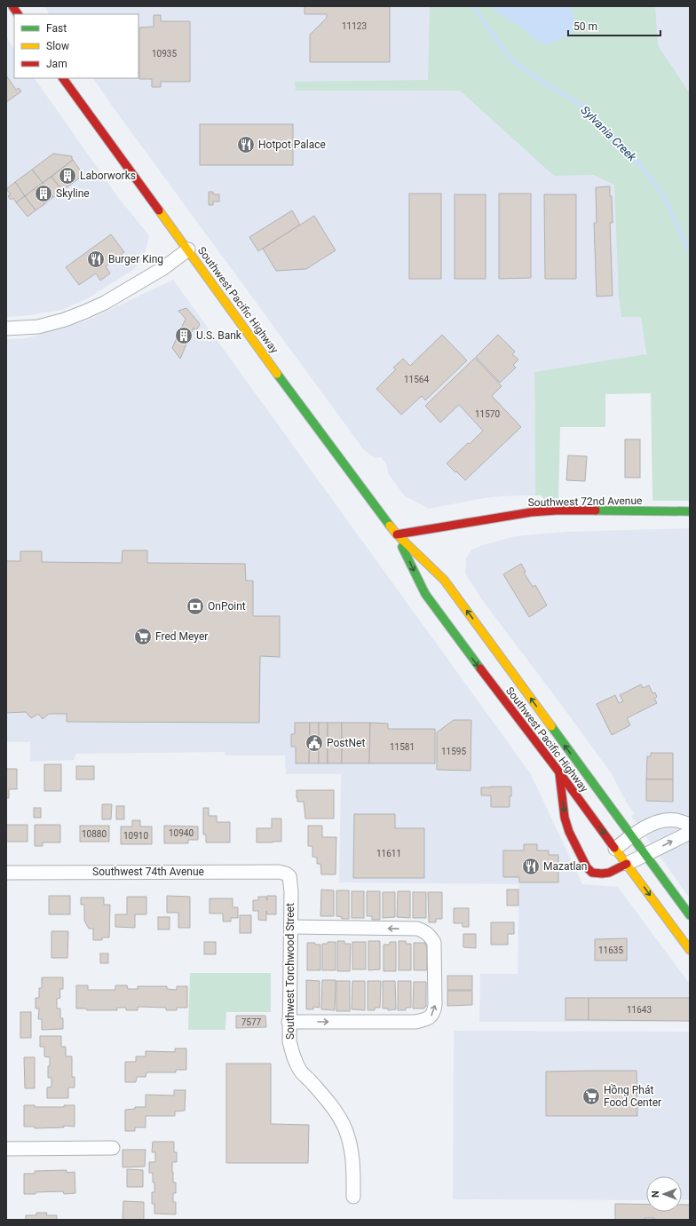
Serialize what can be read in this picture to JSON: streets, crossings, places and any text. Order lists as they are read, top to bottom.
{
  "streets": {
    "main road": ["Southwest Pacific Highway", "Southwest 72nd Avenue"],
    "street": ["Southwest 74th Avenue", "Southwest Torchwood Street"]
  },
  "crossings": [
    ["Southwest Pacific Highway", "Southwest 72nd Avenue"],
    ["Southwest 74th Avenue", "Southwest Torchwood Street"]
  ],
  "water": ["Sylvania Creek"],
  "places": {
    "restaurant": ["Hotpot Palace", "Burger King", "Mazatlan"],
    "building": ["Laborworks", "Skyline", "U.S. Bank"],
    "bank": ["OnPoint"],
    "supermarket": ["Fred Meyer", "Hồng Phát Food Center"],
    "public building": ["PostNet"]
  },
  "house_numbers": [
    "11123",
    "10935",
    "11564",
    "11570",
    "11581",
    "11595",
    "10940",
    "10880",
    "10910",
    "11611",
    "11635",
    "11643",
    "7577"
  ],
  "legend": ["Fast", "Slow", "Jam"],
  "scale_bar": "50 m",
  "north": "left"
}
